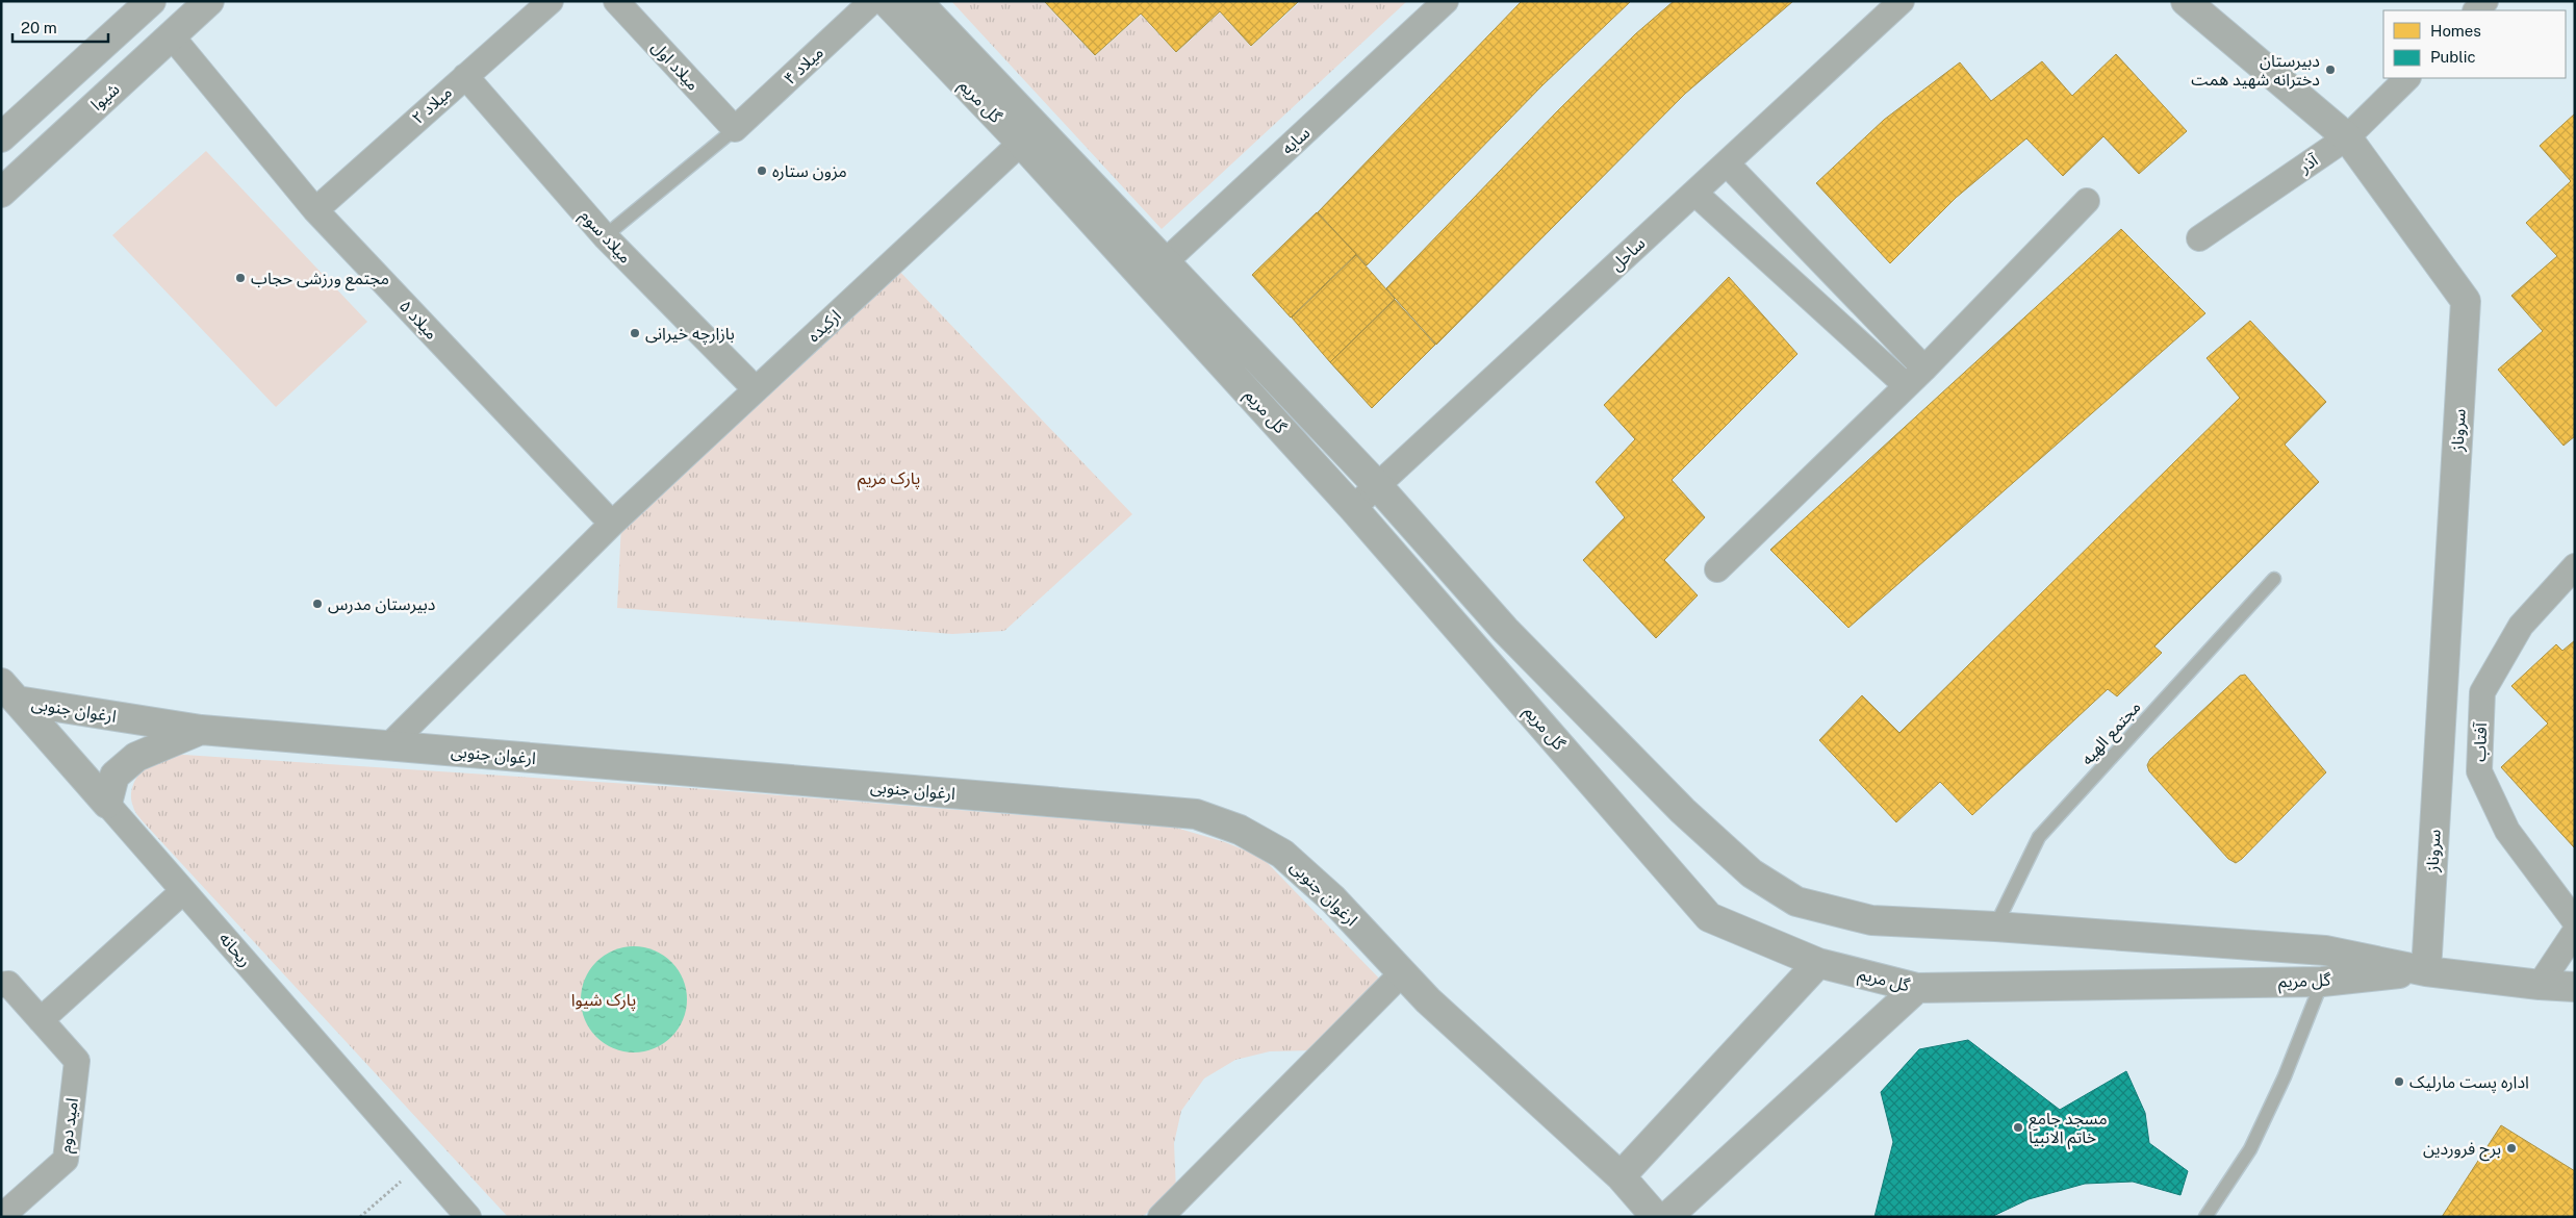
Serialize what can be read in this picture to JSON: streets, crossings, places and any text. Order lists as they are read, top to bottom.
{
  "streets": {
    "street": [
      "میلاد اول",
      "میلاد ۴",
      "شیوا",
      "گل مریم",
      "میلاد ۲",
      "سایه",
      "آذر",
      "میلاد سوم",
      "ساحل",
      "میلاد ۵",
      "ارکیده",
      "سروناز",
      "ارغوان جنوبی",
      "آفتاب",
      "ریحانه",
      "امید دوم"
    ],
    "lane": ["مجتمع الهیه"]
  },
  "crossings": [
    ["میلاد اول", "میلاد ۴"],
    ["شیوا", "میلاد ۵"],
    ["گل مریم", "سایه"],
    ["گل مریم", "ساحل"],
    ["گل مریم", "ارکیده"],
    ["گل مریم", "سروناز"],
    ["گل مریم", "مجتمع الهیه"],
    ["میلاد ۲", "میلاد سوم"],
    ["میلاد ۲", "میلاد ۵"],
    ["آذر", "سروناز"],
    ["میلاد سوم", "ارکیده"],
    ["میلاد ۵", "ارکیده"],
    ["ارکیده", "ارغوان جنوبی"],
    ["ارغوان جنوبی", "ریحانه"]
  ],
  "parks": ["پارک مریم", "پارک شیوا"],
  "places": [
    "دبیرستان دخترانه شهید همت",
    "مزون ستاره",
    "مجتمع ورزشی حجاب",
    "بازارچه خیرانی",
    "دبیرستان مدرس",
    "اداره پست مارلیک",
    "مسجد جامع خاتم الانبیا",
    "برج فروردین"
  ],
  "legend": ["Homes", "Public"],
  "scale_bar": "20 m"
}
